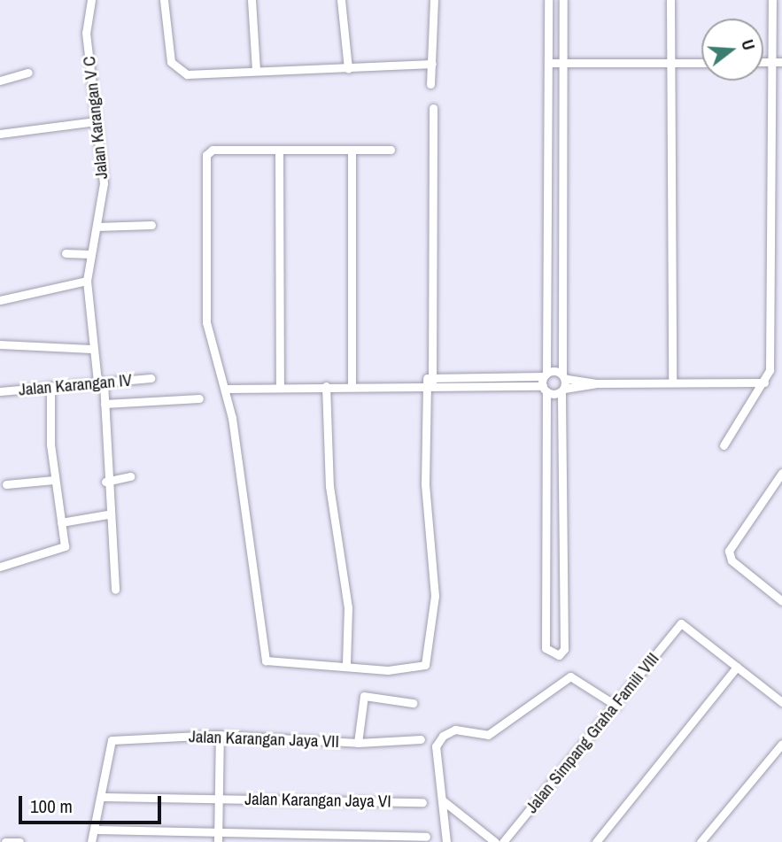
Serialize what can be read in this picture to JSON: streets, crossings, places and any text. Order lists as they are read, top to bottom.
{
  "streets": {
    "street": [
      "Jalan Karangan V C",
      "Jalan Karangan IV",
      "Jalan Simpang Graha Famili VIII",
      "Jalan Karangan Jaya VII",
      "Jalan Karangan Jaya VI"
    ]
  },
  "crossings": [
    ["Jalan Karangan V C", "Jalan Karangan IV"],
    ["Jalan Karangan Jaya VII", "Jalan Karangan Jaya VI"]
  ],
  "scale_bar": "100 m",
  "north": "right"
}
